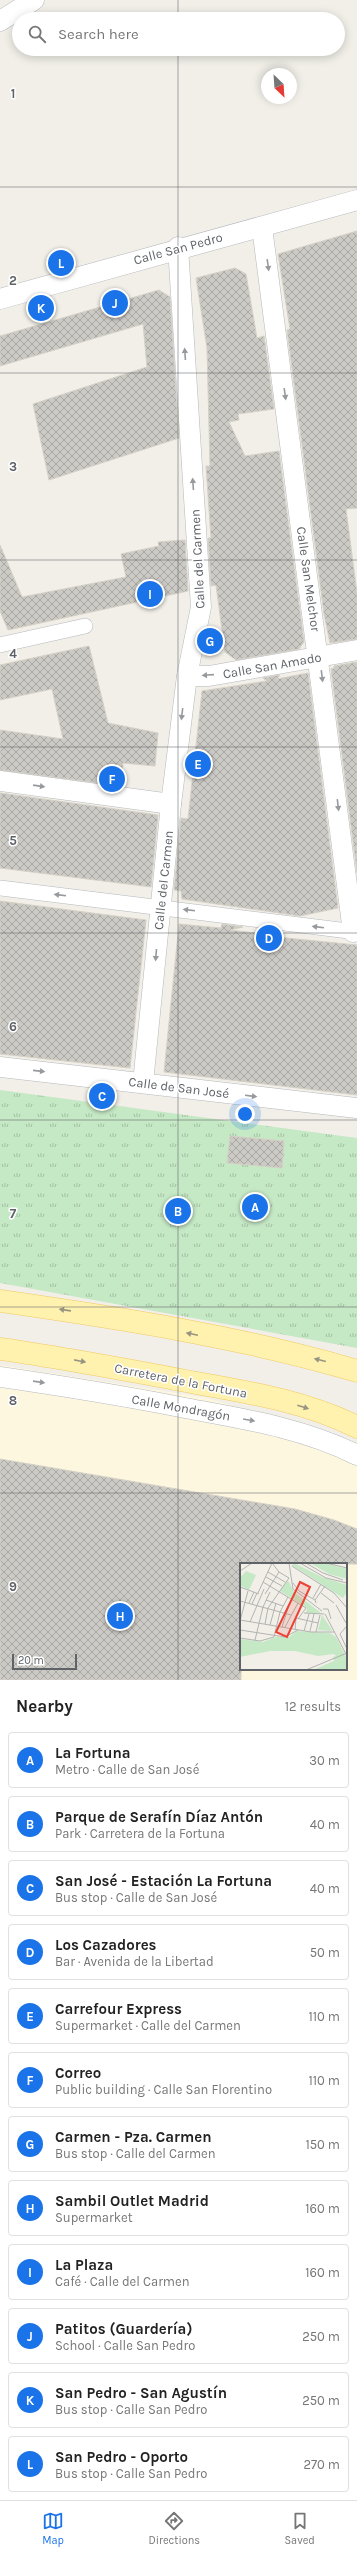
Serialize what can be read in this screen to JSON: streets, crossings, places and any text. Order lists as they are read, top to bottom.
{
  "streets": {
    "main road": ["Carretera de la Fortuna"],
    "street": [
      "Calle San Pedro",
      "Calle del Carmen",
      "Calle San Melchor",
      "Calle San Amado",
      "Calle de San José",
      "Calle Mondragón"
    ]
  },
  "crossings": [
    ["Calle San Pedro", "Calle del Carmen"],
    ["Calle San Pedro", "Calle San Melchor"],
    ["Calle del Carmen", "Calle San Amado"],
    ["Calle del Carmen", "Calle de San José"],
    ["Calle San Melchor", "Calle San Amado"]
  ],
  "one_way": ["Calle San Melchor", "Calle San Amado", "Calle Mondragón"],
  "scale_bar": "20 m",
  "north": "bottom right",
  "page": {
    "search": "Search here",
    "pins": [
      "L",
      "J",
      "K",
      "I",
      "G",
      "E",
      "F",
      "D",
      "C",
      "A",
      "B",
      "H"
    ],
    "scale": "20 m",
    "heading": ["Nearby", "12 results"],
    "list": [
      {
        "mark": "A",
        "name": "La Fortuna",
        "note": "Metro · Calle de San José",
        "value": "30 m"
      },
      {
        "mark": "B",
        "name": "Parque de Serafín Díaz Antón",
        "note": "Park · Carretera de la Fortuna",
        "value": "40 m"
      },
      {
        "mark": "C",
        "name": "San José - Estación La Fortuna",
        "note": "Bus stop · Calle de San José",
        "value": "40 m"
      },
      {
        "mark": "D",
        "name": "Los Cazadores",
        "note": "Bar · Avenida de la Libertad",
        "value": "50 m"
      },
      {
        "mark": "E",
        "name": "Carrefour Express",
        "note": "Supermarket · Calle del Carmen",
        "value": "110 m"
      },
      {
        "mark": "F",
        "name": "Correo",
        "note": "Public building · Calle San Florentino",
        "value": "110 m"
      },
      {
        "mark": "G",
        "name": "Carmen - Pza. Carmen",
        "note": "Bus stop · Calle del Carmen",
        "value": "150 m"
      },
      {
        "mark": "H",
        "name": "Sambil Outlet Madrid",
        "note": "Supermarket",
        "value": "160 m"
      },
      {
        "mark": "I",
        "name": "La Plaza",
        "note": "Café · Calle del Carmen",
        "value": "160 m"
      },
      {
        "mark": "J",
        "name": "Patitos (Guardería)",
        "note": "School · Calle San Pedro",
        "value": "250 m"
      },
      {
        "mark": "K",
        "name": "San Pedro - San Agustín",
        "note": "Bus stop · Calle San Pedro",
        "value": "250 m"
      },
      {
        "mark": "L",
        "name": "San Pedro - Oporto",
        "note": "Bus stop · Calle San Pedro",
        "value": "270 m"
      }
    ],
    "nav": ["Map", "Directions", "Saved"]
  },
  "grid": {
    "rows": [
      "1",
      "2",
      "3",
      "4",
      "5",
      "6",
      "7",
      "8",
      "9"
    ]
  }
}
